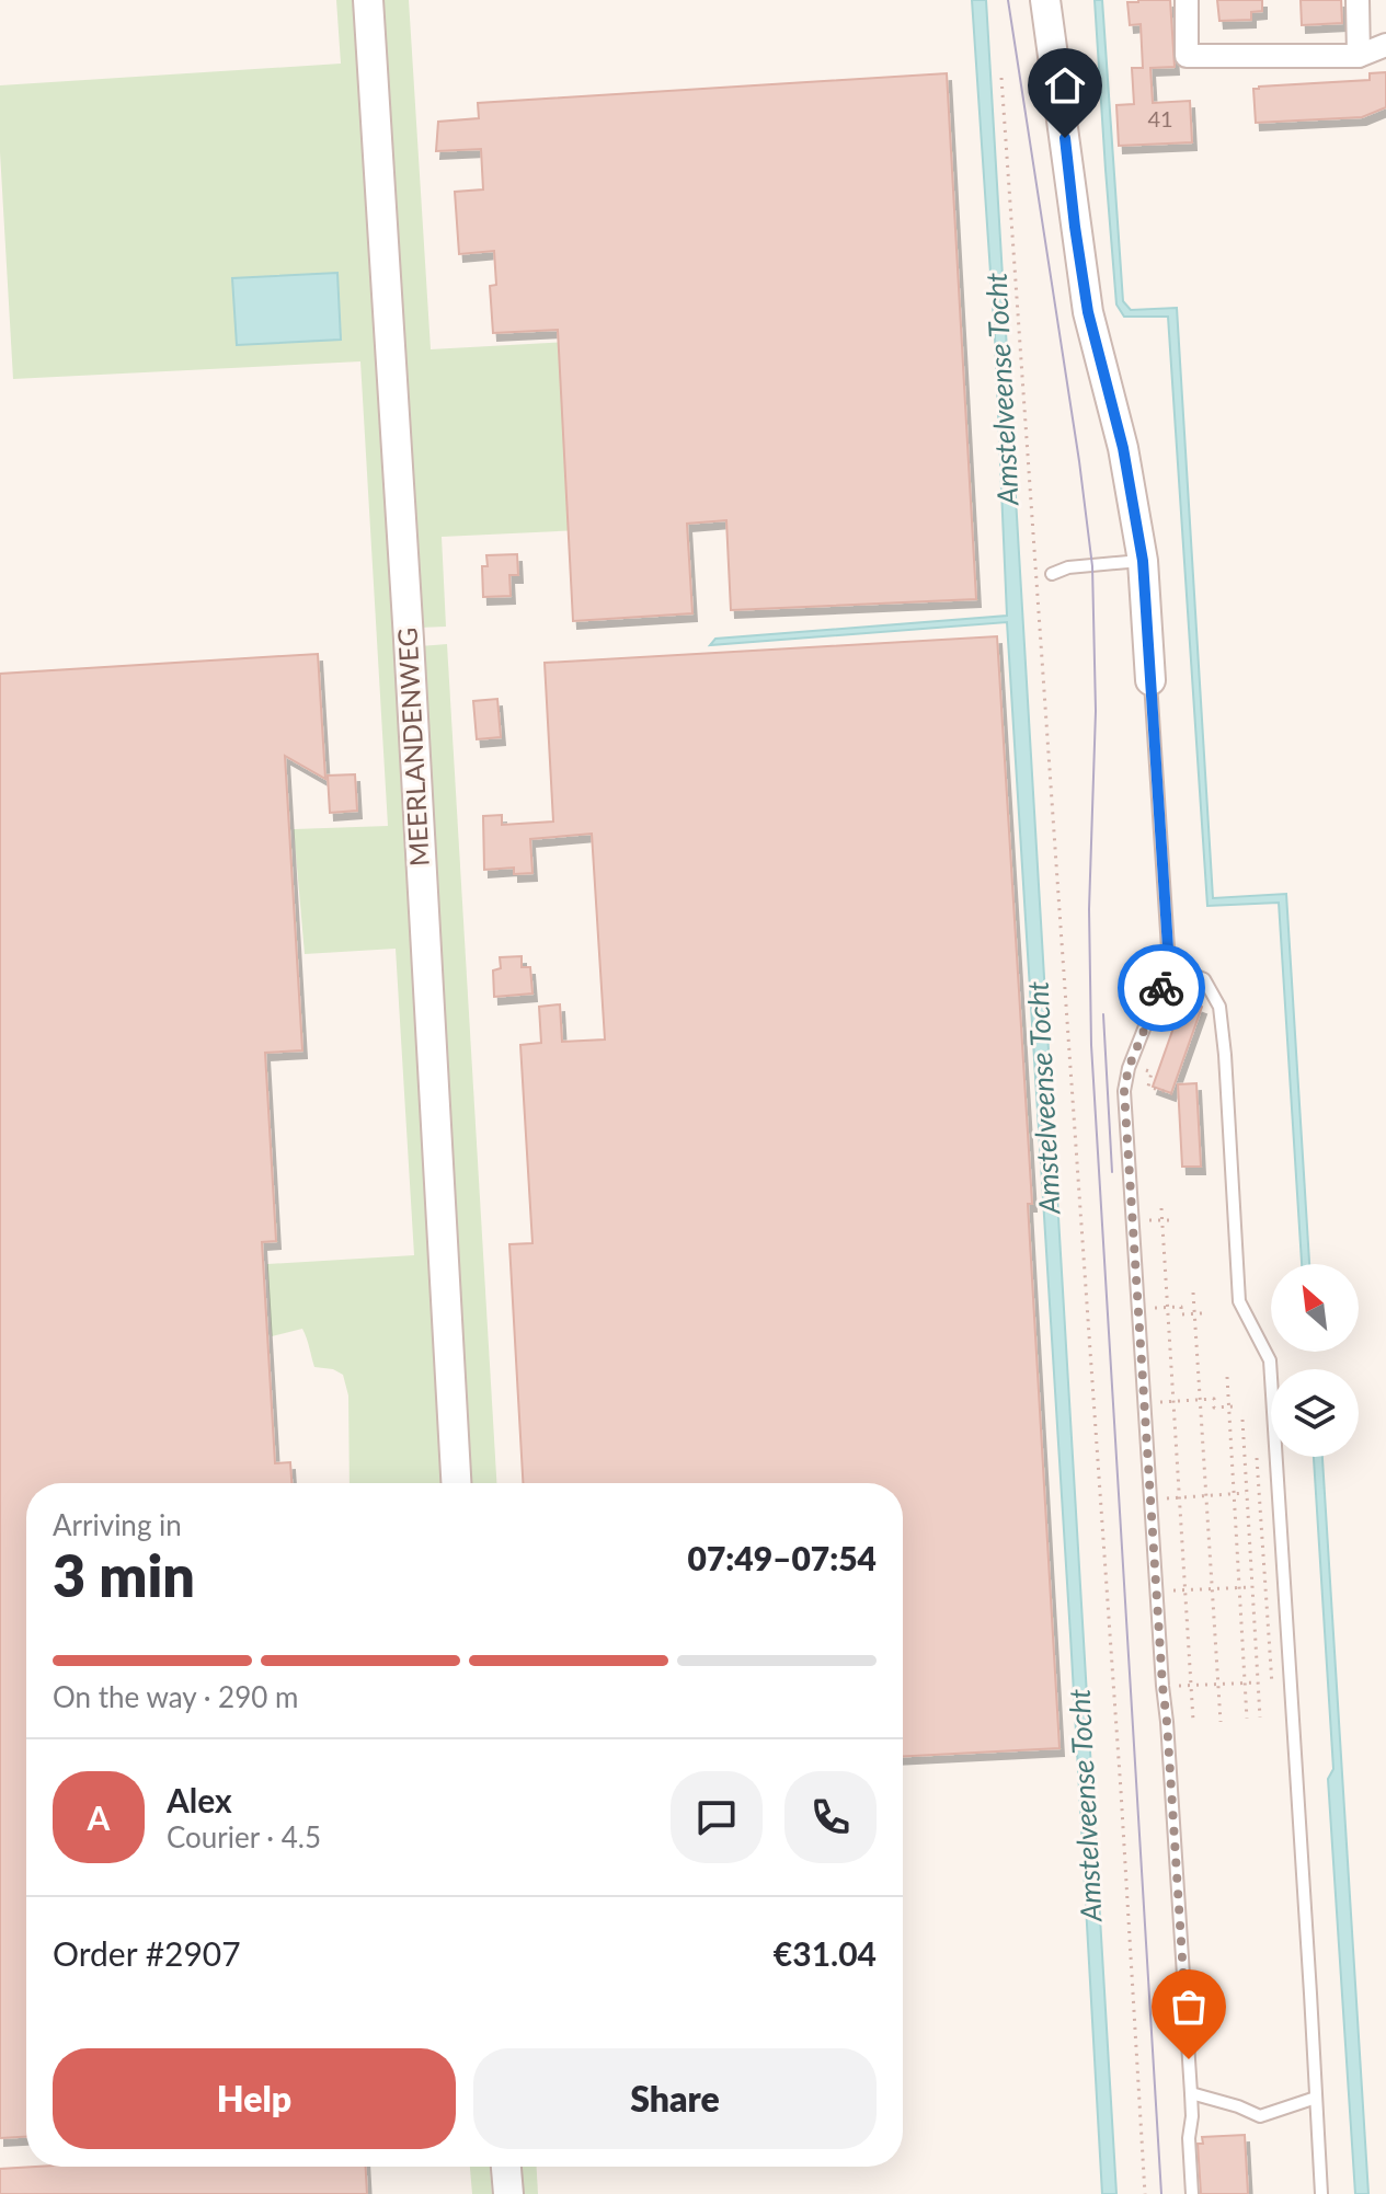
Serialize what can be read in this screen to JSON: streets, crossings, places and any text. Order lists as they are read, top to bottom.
{
  "streets": {
    "street": ["MEERLANDENWEG"]
  },
  "water": ["Amstelveense Tocht"],
  "house_numbers": ["41"],
  "north": "top left",
  "page": {
    "heading": ["3 min", "Arriving in", "07:49–07:54"],
    "panel": [
      "Alex",
      "Courier · 4.5",
      "Order #2907",
      "€31.04"
    ],
    "bar": "On the way · 290 m",
    "round": "A",
    "buttons": ["Help", "Share"]
  }
}
